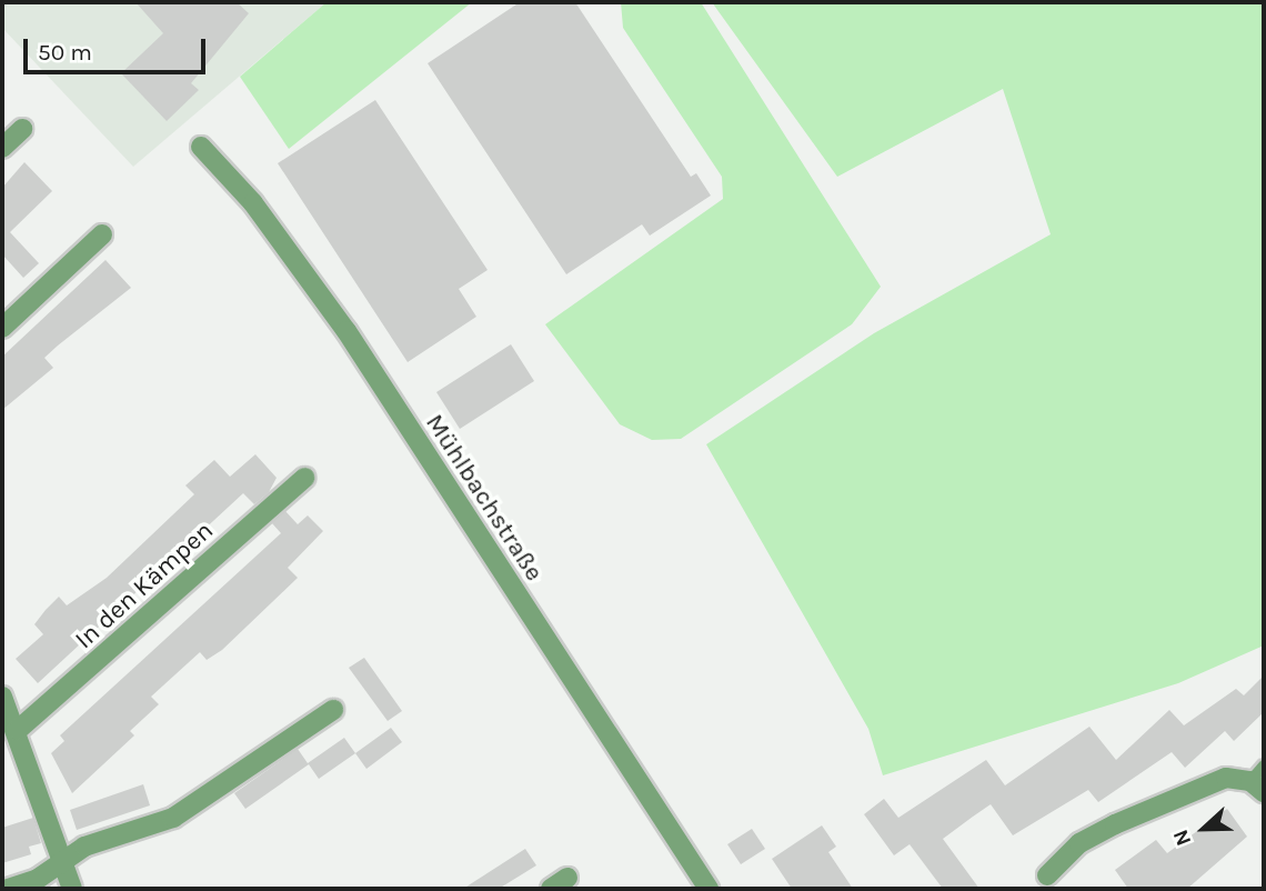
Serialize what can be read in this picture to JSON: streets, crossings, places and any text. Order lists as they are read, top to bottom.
{
  "streets": {
    "street": ["Mühlbachstraße", "In den Kämpen"]
  },
  "scale_bar": "50 m",
  "north": "left"
}
